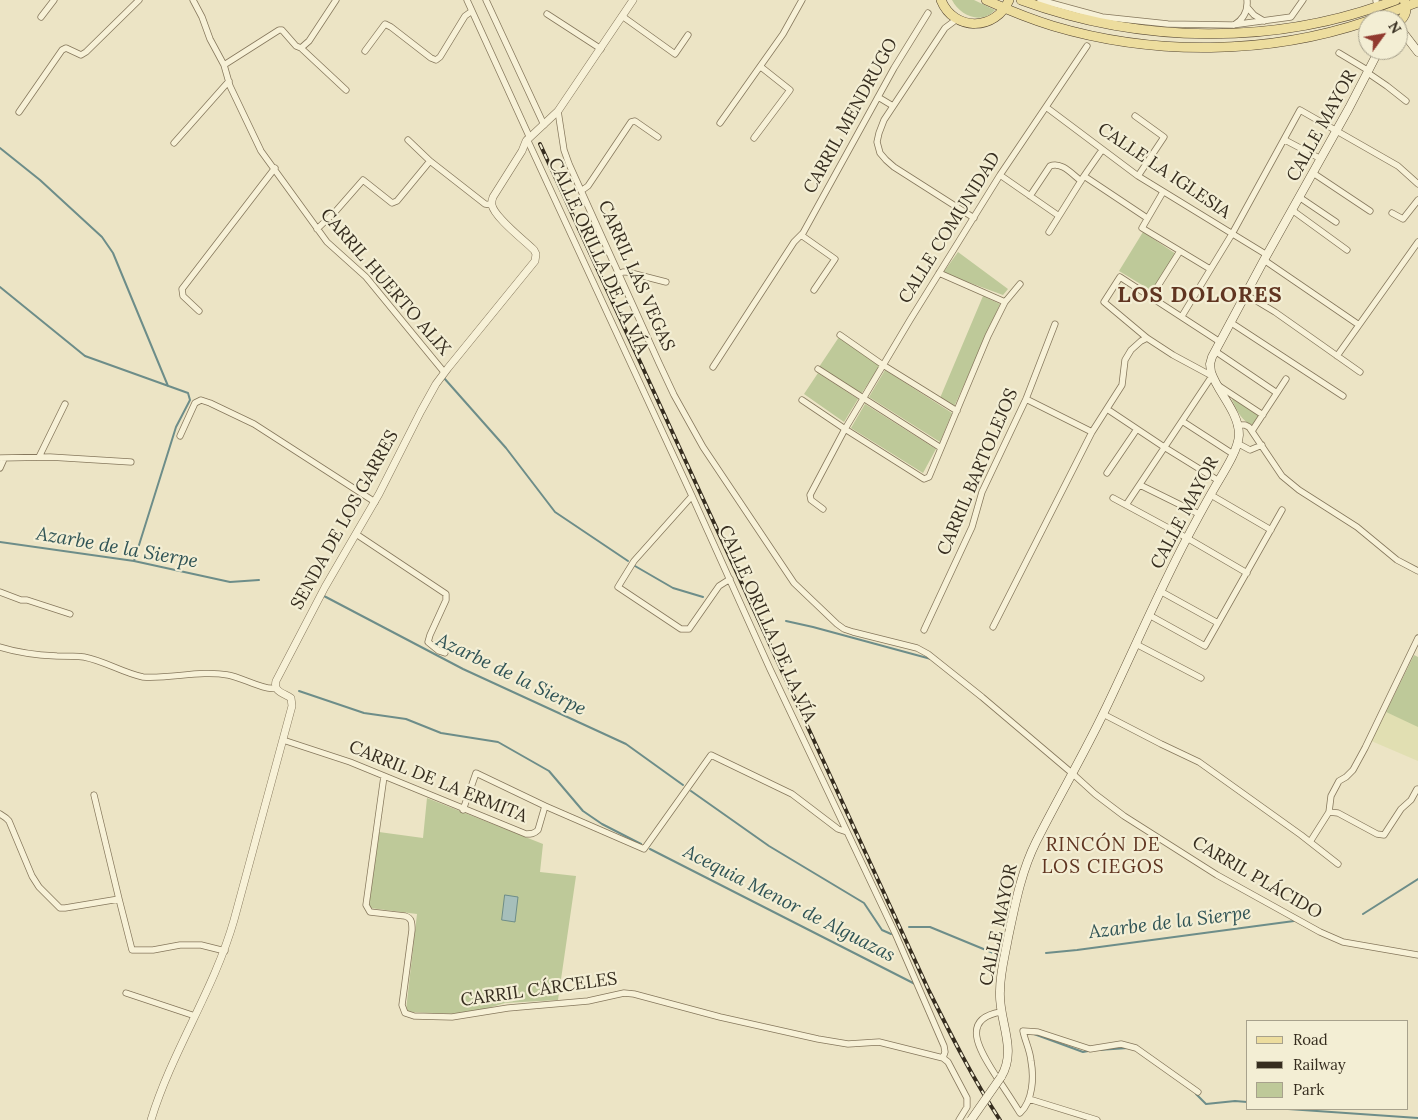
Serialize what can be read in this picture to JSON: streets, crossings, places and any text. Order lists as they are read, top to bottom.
{
  "streets": {
    "main road": ["CALLE MAYOR"],
    "street": [
      "CARRIL MENDRUGO",
      "CALLE LA IGLESIA",
      "CALLE COMUNIDAD",
      "CALLE ORILLA DE LA VÍA",
      "CARRIL LAS VEGAS",
      "CARRIL HUERTO ALIX",
      "CARRIL BARTOLEJOS",
      "SENDA DE LOS GARRES",
      "CARRIL DE LA ERMITA",
      "CARRIL PLÁCIDO",
      "CARRIL CÁRCELES"
    ]
  },
  "crossings": [
    ["CALLE MAYOR", "CALLE LA IGLESIA"],
    ["CALLE MAYOR", "CARRIL LAS VEGAS"],
    ["CALLE MAYOR", "CARRIL PLÁCIDO"],
    ["CALLE LA IGLESIA", "CALLE COMUNIDAD"],
    ["CALLE ORILLA DE LA VÍA", "CARRIL DE LA ERMITA"],
    ["CALLE ORILLA DE LA VÍA", "CARRIL CÁRCELES"],
    ["CARRIL LAS VEGAS", "CARRIL PLÁCIDO"],
    ["CARRIL HUERTO ALIX", "SENDA DE LOS GARRES"],
    ["CARRIL DE LA ERMITA", "CARRIL CÁRCELES"]
  ],
  "districts": ["LOS DOLORES", "RINCÓN DE LOS CIEGOS"],
  "water": ["Azarbe de la Sierpe", "Acequia Menor de Alguazas"],
  "legend": ["Road", "Railway", "Park"],
  "north": "top right"
}
